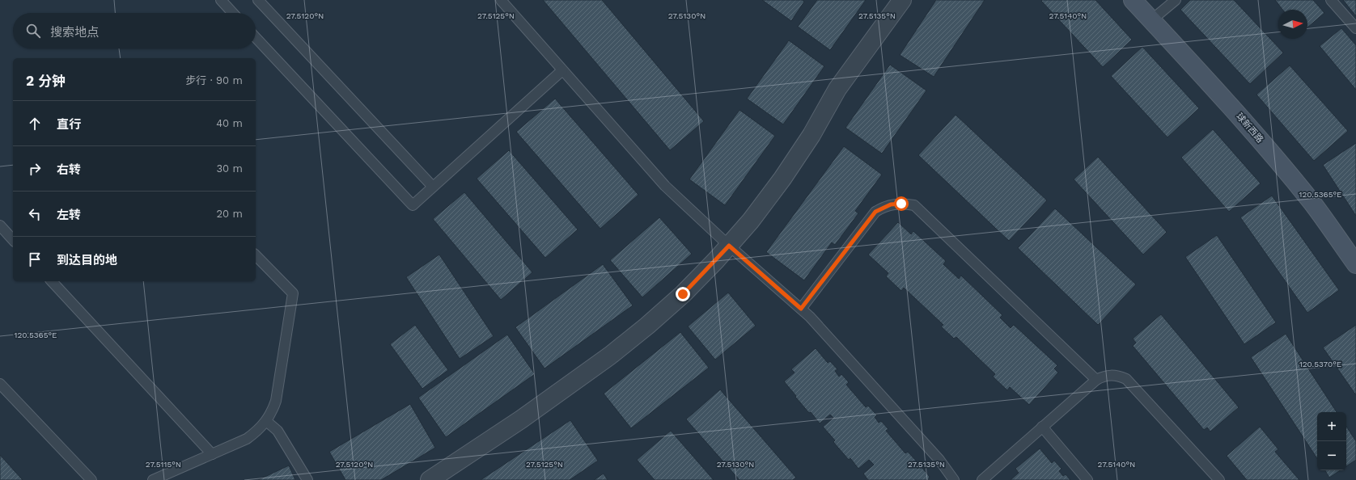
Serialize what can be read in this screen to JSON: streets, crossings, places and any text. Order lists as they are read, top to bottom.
{
  "streets": {
    "street": ["球新西路"]
  },
  "north": "right",
  "page": {
    "search": "搜索地点",
    "heading": ["2 分钟", "步行 · 90 m"],
    "list": [
      ["直行", "40 m"],
      ["右转", "30 m"],
      ["左转", "20 m"],
      "到达目的地"
    ],
    "map_buttons": ["+", "−"]
  },
  "coordinates": [
    "27.5120°N",
    "27.5125°N",
    "27.5130°N",
    "27.5135°N",
    "27.5140°N",
    "120.5365°E",
    "120.5370°E",
    "27.5115°N"
  ]
}
